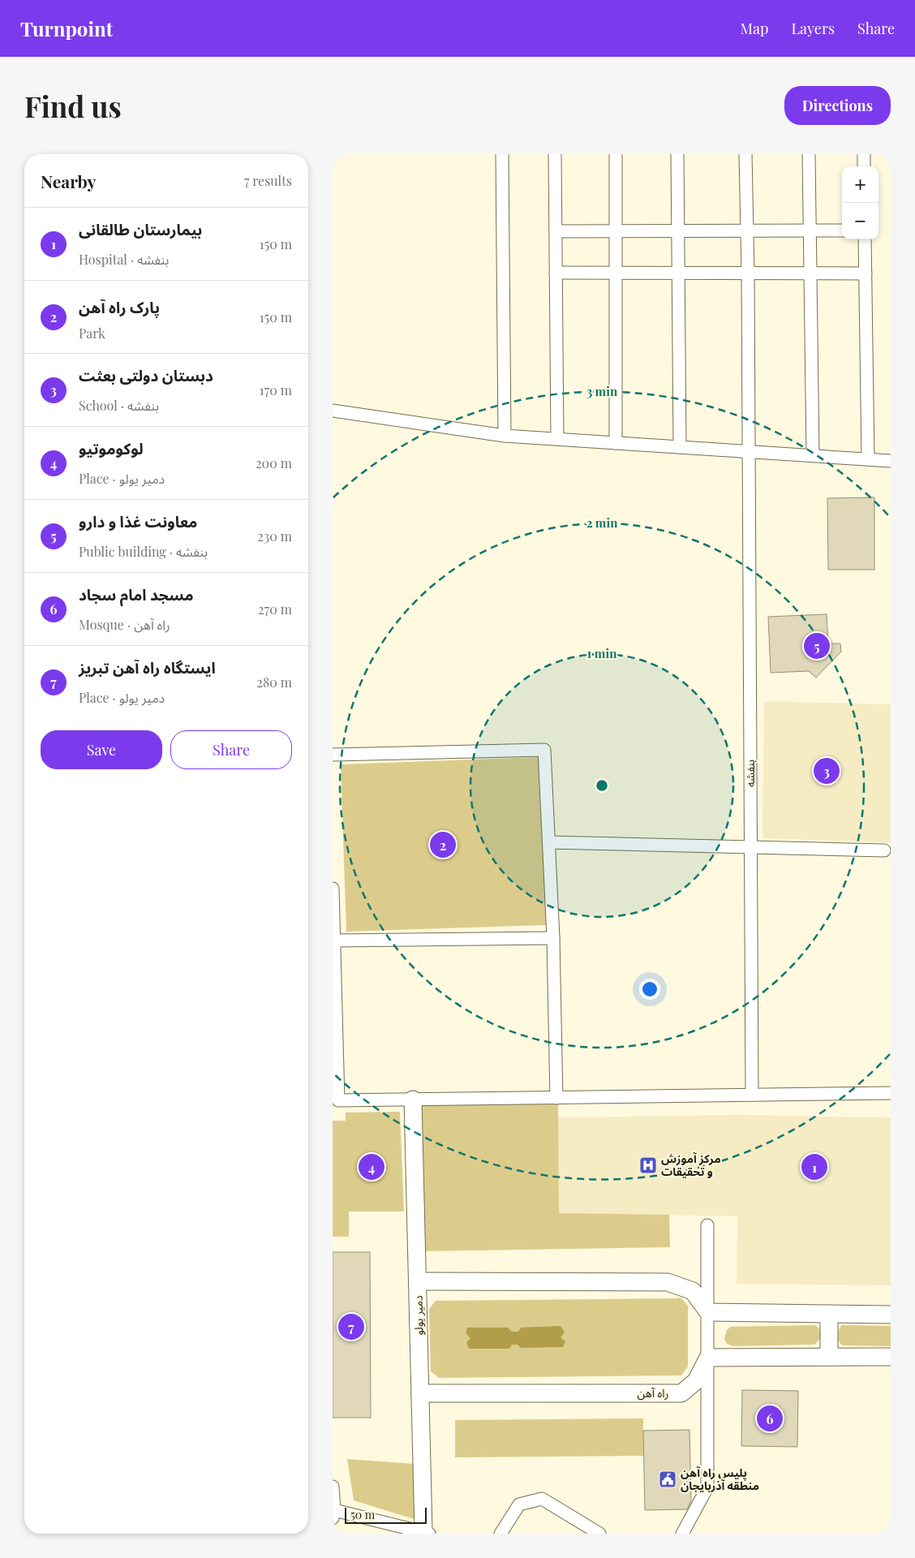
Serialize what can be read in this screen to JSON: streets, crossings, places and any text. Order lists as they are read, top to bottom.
{
  "streets": {
    "street": ["بنفشه", "دمیر یولو", "راه آهن"]
  },
  "crossings": [
    ["دمیر یولو", "راه آهن"]
  ],
  "places": {
    "hospital": ["مرکز آموزش و تحقیقات"],
    "public building": ["پلیس راه آهن منطقه آذربایجان"]
  },
  "scale_bar": "50 m",
  "page": {
    "header": "Turnpoint",
    "nav": ["Map", "Layers", "Share"],
    "buttons": [
      "Directions",
      ["Save", "Share"]
    ],
    "title": "Find us",
    "heading": ["Nearby", "7 results"],
    "map_buttons": ["+", "−"],
    "list": [
      {
        "mark": "1",
        "name": "بیمارستان طالقانی",
        "note": "Hospital · بنفشه",
        "value": "150 m"
      },
      {
        "mark": "2",
        "name": "پارک راه آهن",
        "note": "Park",
        "value": "150 m"
      },
      {
        "mark": "3",
        "name": "دبستان دولتی بعثت",
        "note": "School · بنفشه",
        "value": "170 m"
      },
      {
        "mark": "4",
        "name": "لوکوموتیو",
        "note": "Place · دمیر یولو",
        "value": "200 m"
      },
      {
        "mark": "5",
        "name": "معاونت غذا و دارو",
        "note": "Public building · بنفشه",
        "value": "230 m"
      },
      {
        "mark": "6",
        "name": "مسجد امام سجاد",
        "note": "Mosque · راه آهن",
        "value": "270 m"
      },
      {
        "mark": "7",
        "name": "ایستگاه راه آهن تبریز",
        "note": "Place · دمیر یولو",
        "value": "280 m"
      }
    ],
    "pins": [
      "5",
      "3",
      "2",
      "1",
      "4",
      "7",
      "6"
    ],
    "scale": "50 m"
  },
  "rings": ["3 min", "2 min", "1 min"]
}
